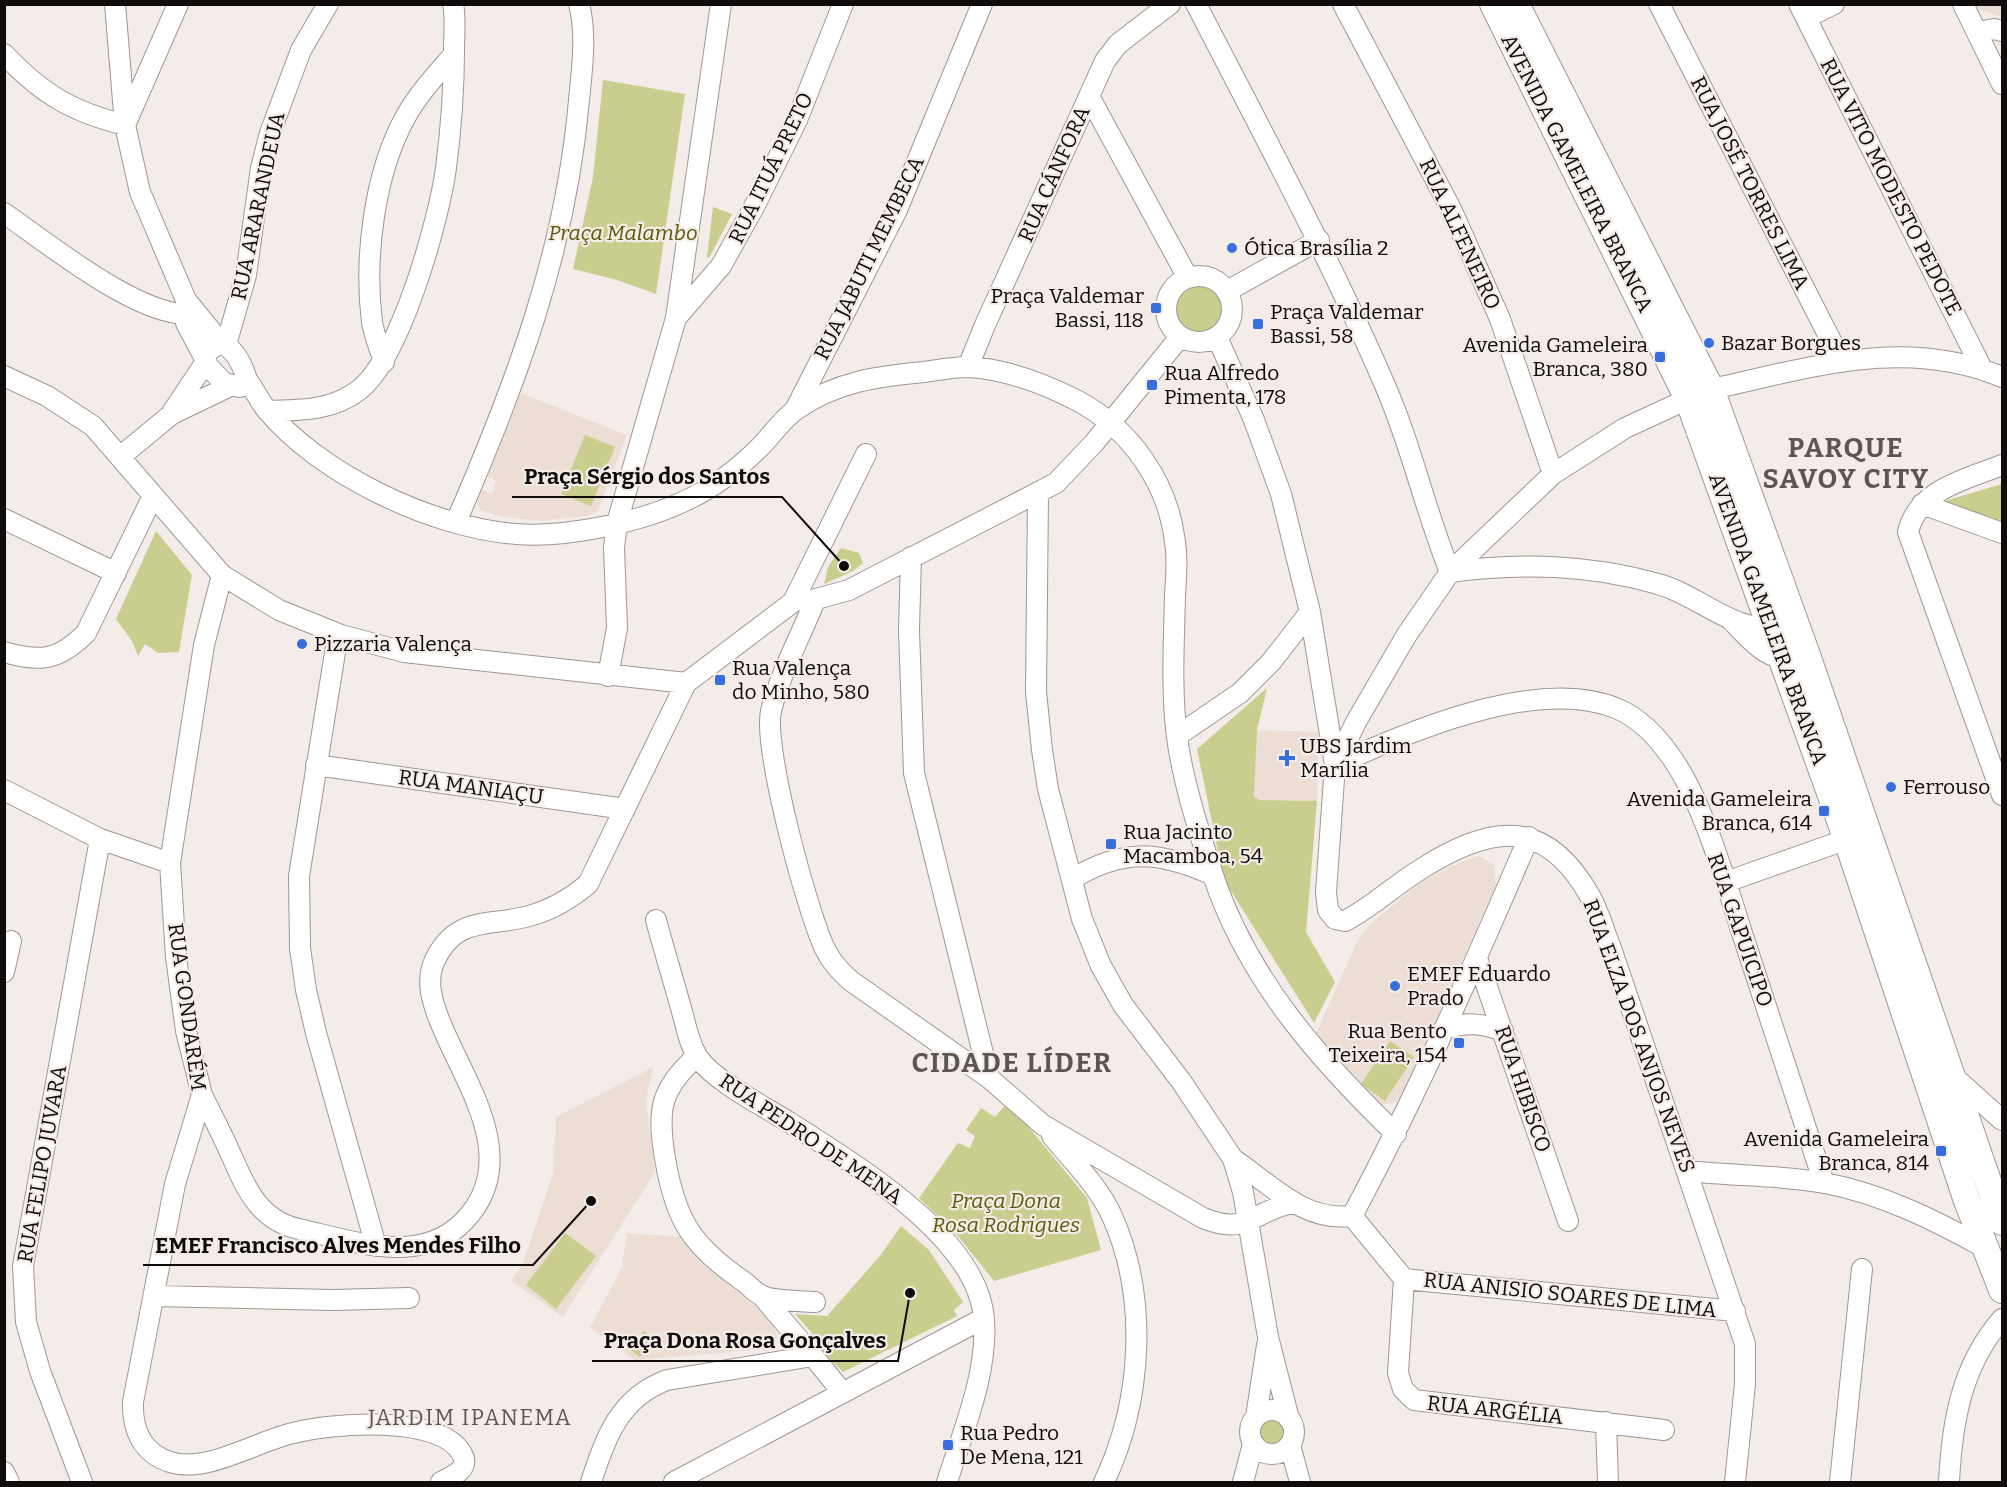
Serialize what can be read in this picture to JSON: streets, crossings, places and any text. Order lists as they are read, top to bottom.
{
  "streets": {
    "main road": ["AVENIDA GAMELEIRA BRANCA"],
    "street": [
      "RUA ITUÁ PRETO",
      "RUA CÁNFORA",
      "RUA JOSÉ TORRES LIMA",
      "RUA VITO MODESTO PEDOTE",
      "RUA ARARANDEUA",
      "RUA ALFENEIRO",
      "RUA JABUTI MEMBECA",
      "RUA MANIAÇU",
      "RUA GAPUICIPO",
      "RUA GONDARÉM",
      "RUA ELZA DOS ANJOS NEVES",
      "RUA HIBISCO",
      "RUA PEDRO DE MENA",
      "RUA FELIPO JUVARA",
      "RUA ANISIO SOARES DE LIMA",
      "RUA ARGÉLIA"
    ]
  },
  "crossings": [
    ["RUA GAPUICIPO", "RUA ELZA DOS ANJOS NEVES"],
    ["RUA ELZA DOS ANJOS NEVES", "RUA ANISIO SOARES DE LIMA"],
    ["RUA ANISIO SOARES DE LIMA", "RUA ARGÉLIA"]
  ],
  "districts": ["PARQUE SAVOY CITY", "CIDADE LÍDER", "JARDIM IPANEMA"],
  "parks": ["Praça Malambo", "Praça Dona Rosa Rodrigues"],
  "places": {
    "other": [
      "Ótica Brasília 2",
      "Bazar Borgues",
      "Praça Sérgio dos Santos",
      "Pizzaria Valença",
      "Ferrouso",
      "EMEF Eduardo Prado",
      "EMEF Francisco Alves Mendes Filho",
      "Praça Dona Rosa Gonçalves"
    ],
    "transit": [
      "Praça Valdemar Bassi, 118",
      "Praça Valdemar Bassi, 58",
      "Avenida Gameleira Branca, 380",
      "Rua Alfredo Pimenta, 178",
      "Rua Valença do Minho, 580",
      "Avenida Gameleira Branca, 614",
      "Rua Jacinto Macamboa, 54",
      "Rua Bento Teixeira, 154",
      "Avenida Gameleira Branca, 814",
      "Rua Pedro De Mena, 121"
    ],
    "health": ["UBS Jardim Marília"]
  }
}
